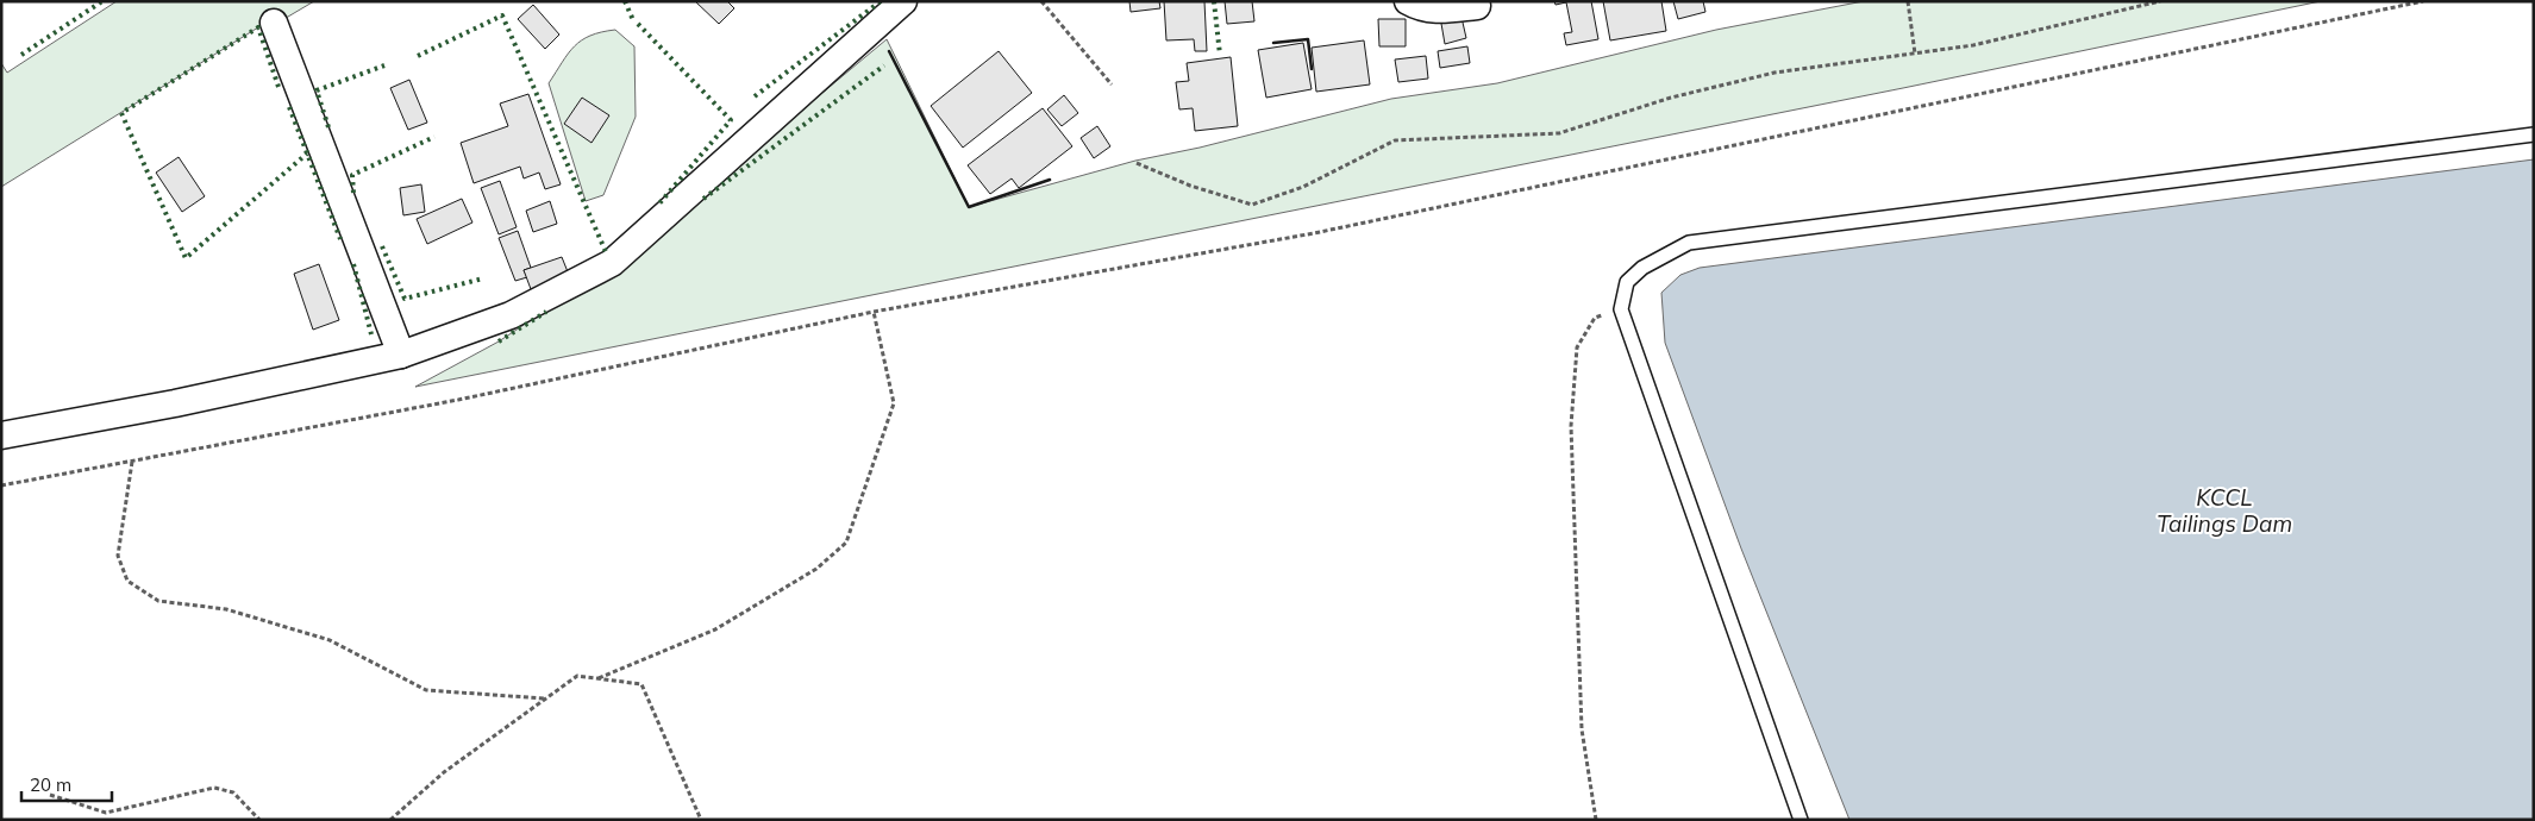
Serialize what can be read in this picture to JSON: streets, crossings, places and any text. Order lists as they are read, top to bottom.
{
  "water": ["KCCL Tailings Dam"],
  "scale_bar": "20 m"
}
